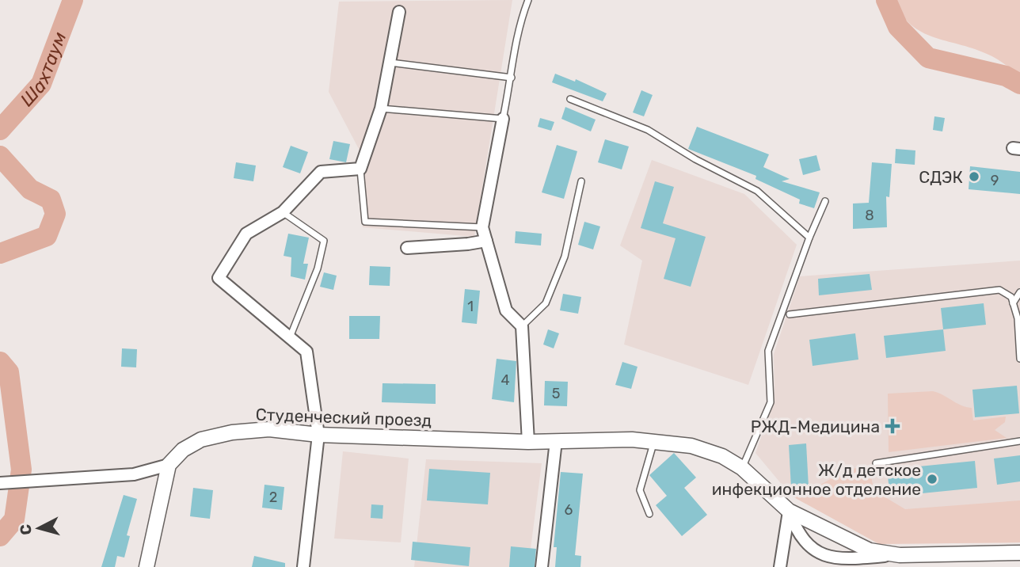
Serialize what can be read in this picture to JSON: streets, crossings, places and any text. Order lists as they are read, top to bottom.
{
  "streets": {
    "street": ["Студенческий проезд"]
  },
  "water": ["Шахтаум"],
  "places": {
    "other": ["СДЭК", "Ж/д детское инфекционное отделение"],
    "health": ["РЖД-Медицина"]
  },
  "house_numbers": [
    "9",
    "8",
    "1",
    "4",
    "5",
    "2",
    "6"
  ],
  "north": "left"
}
